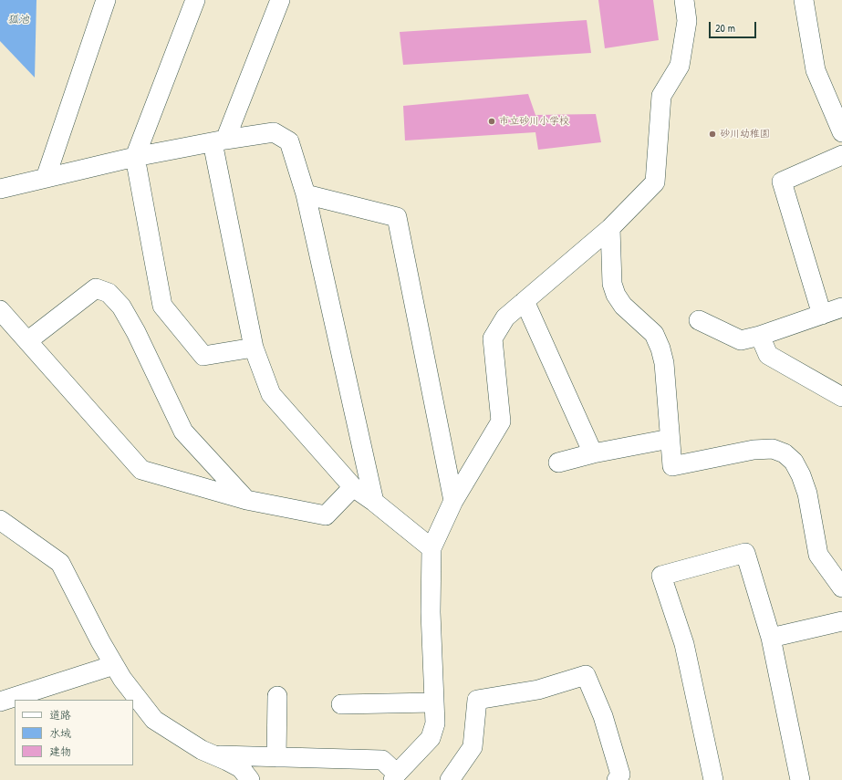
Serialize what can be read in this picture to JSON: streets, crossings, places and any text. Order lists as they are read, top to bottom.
{
  "water": ["狐池"],
  "places": ["市立砂川小学校", "砂川幼稚園"],
  "legend": ["道路", "水域", "建物"],
  "scale_bar": "20 m"
}
